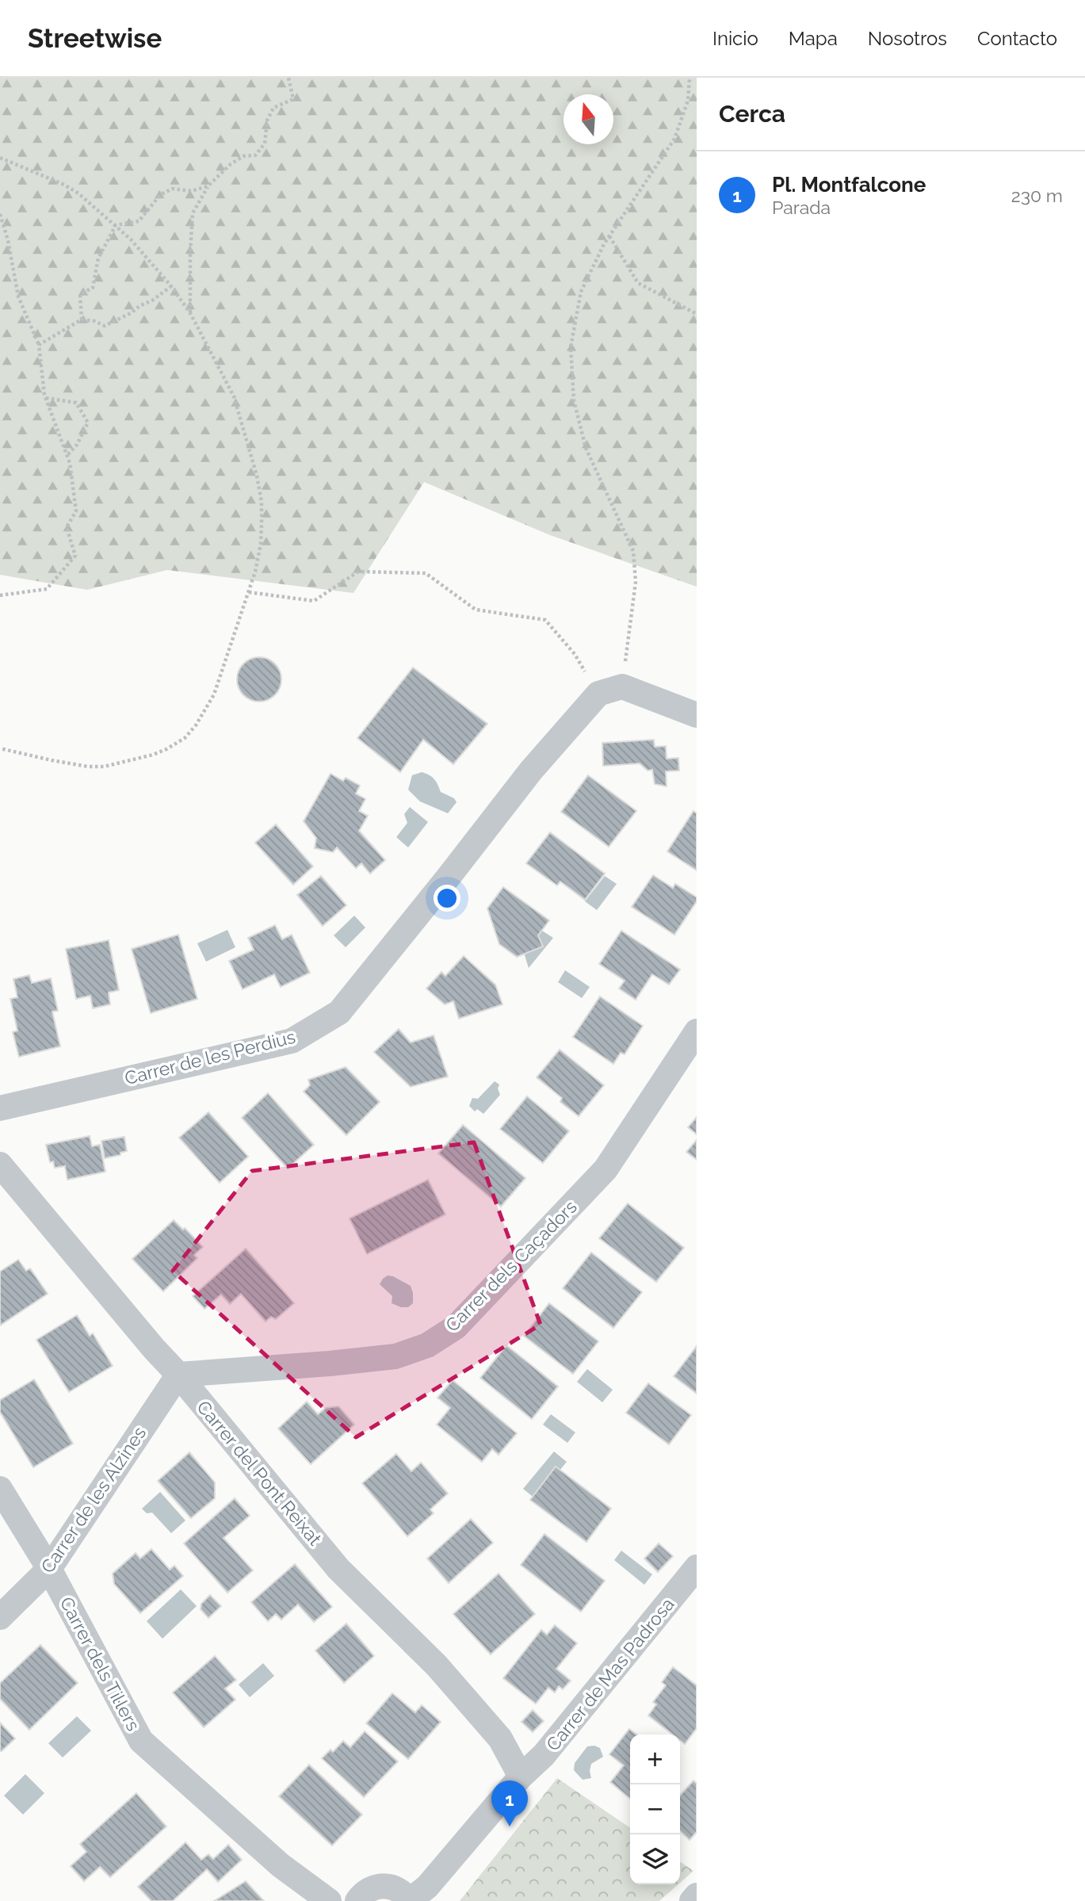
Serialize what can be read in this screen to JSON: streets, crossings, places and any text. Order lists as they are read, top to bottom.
{
  "streets": {
    "street": [
      "Carrer de les Perdius",
      "Carrer dels Caçadors",
      "Carrer del Pont Reixat",
      "Carrer de les Alzines",
      "Carrer dels Til·lers",
      "Carrer de Mas Padrosa"
    ]
  },
  "crossings": [
    ["Carrer dels Caçadors", "Carrer del Pont Reixat"],
    ["Carrer dels Caçadors", "Carrer de les Alzines"],
    ["Carrer del Pont Reixat", "Carrer de les Alzines"],
    ["Carrer del Pont Reixat", "Carrer de Mas Padrosa"],
    ["Carrer de les Alzines", "Carrer dels Til·lers"]
  ],
  "north": "top",
  "page": {
    "header": "Streetwise",
    "nav": [
      "Inicio",
      "Mapa",
      "Nosotros",
      "Contacto"
    ],
    "heading": "Cerca",
    "list": [
      {
        "mark": "1",
        "name": "Pl. Montfalcone",
        "note": "Parada",
        "value": "230 m"
      }
    ],
    "map_buttons": ["+", "−"],
    "pins": "1"
  }
}
